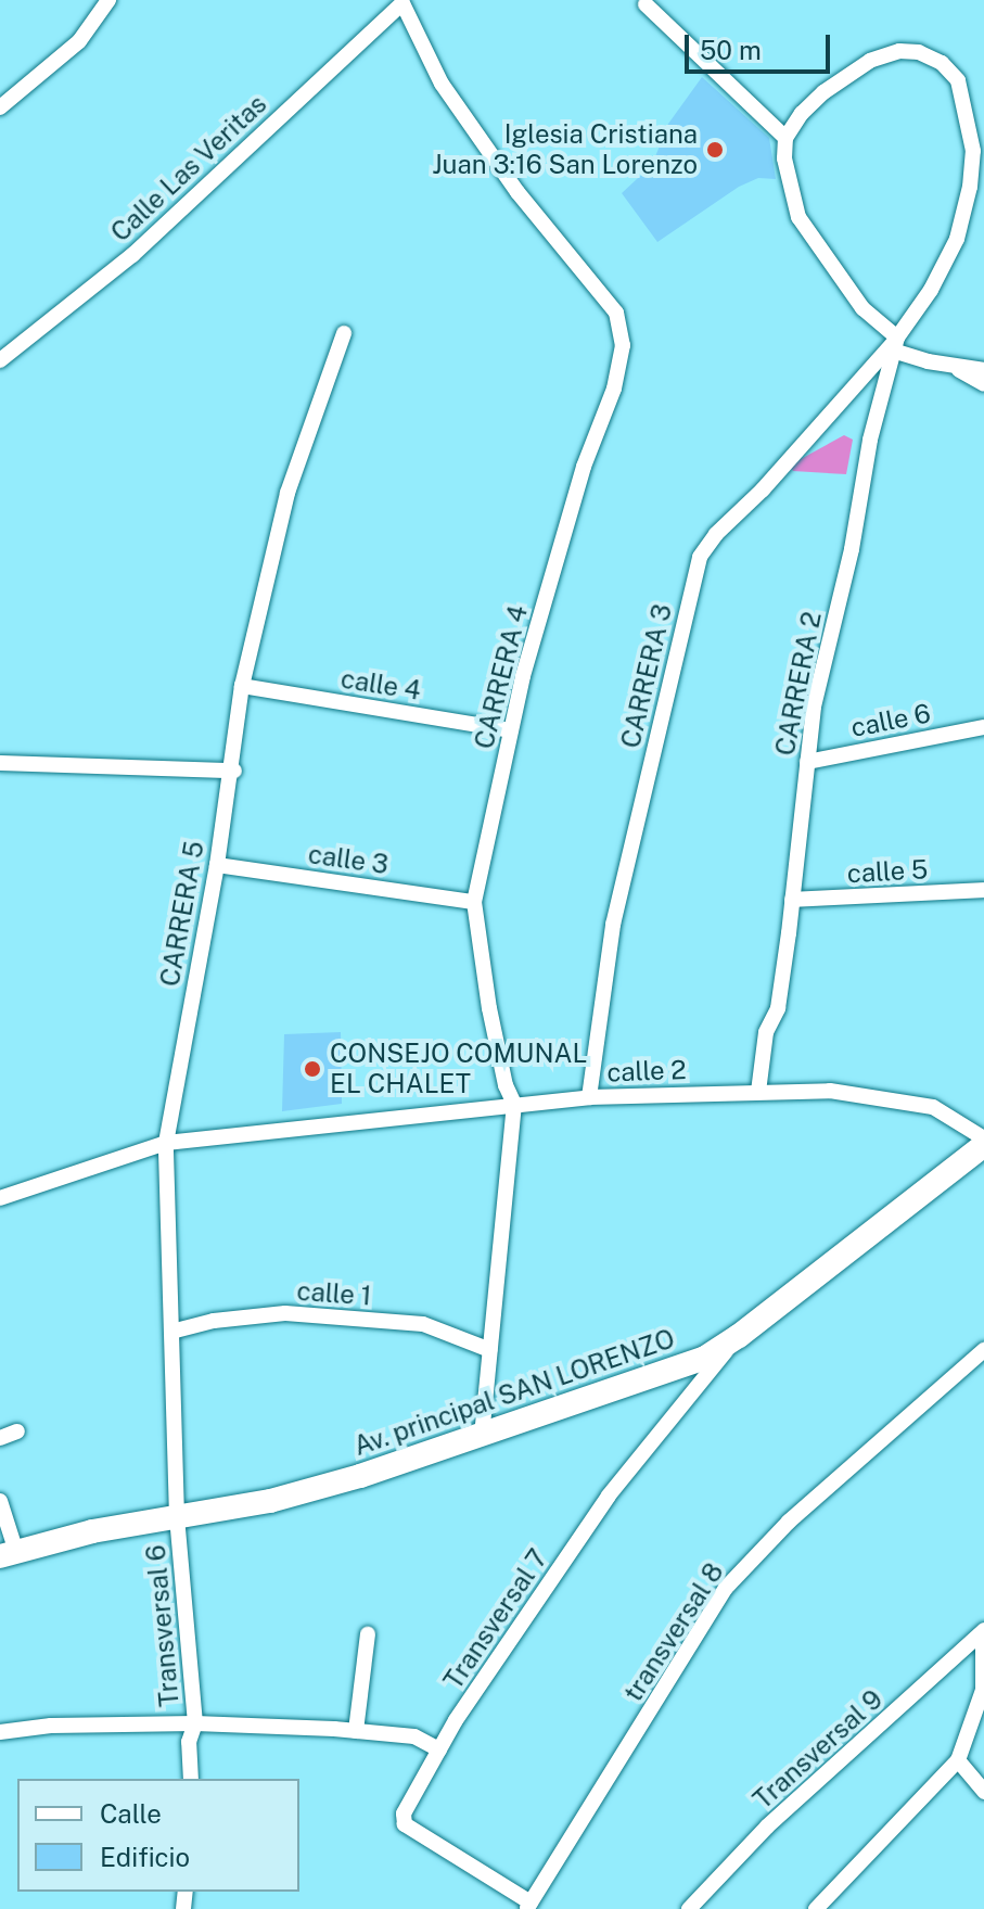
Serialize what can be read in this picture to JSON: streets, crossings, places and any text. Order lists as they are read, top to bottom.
{
  "streets": {
    "main road": ["Av. principal SAN LORENZO"],
    "street": [
      "Calle Las Veritas",
      "CARRERA 3",
      "CARRERA 4",
      "CARRERA 2",
      "calle 4",
      "calle 6",
      "calle 3",
      "calle 5",
      "CARRERA 5",
      "calle 2",
      "calle 1",
      "Transversal 7",
      "Transversal 6",
      "transversal 8",
      "Transversal 9"
    ]
  },
  "crossings": [
    ["Calle Las Veritas", "CARRERA 4"],
    ["CARRERA 3", "CARRERA 2"],
    ["CARRERA 3", "calle 2"],
    ["CARRERA 4", "calle 4"],
    ["CARRERA 4", "calle 3"],
    ["CARRERA 4", "calle 2"],
    ["CARRERA 4", "calle 1"],
    ["CARRERA 4", "Av. principal SAN LORENZO"],
    ["CARRERA 2", "calle 6"],
    ["CARRERA 2", "calle 5"],
    ["CARRERA 2", "calle 2"],
    ["calle 4", "CARRERA 5"],
    ["calle 3", "CARRERA 5"],
    ["CARRERA 5", "calle 2"],
    ["CARRERA 5", "calle 1"],
    ["CARRERA 5", "Av. principal SAN LORENZO"],
    ["CARRERA 5", "Transversal 6"],
    ["calle 2", "Av. principal SAN LORENZO"],
    ["Av. principal SAN LORENZO", "Transversal 7"],
    ["Av. principal SAN LORENZO", "Transversal 6"],
    ["Transversal 7", "transversal 8"]
  ],
  "places": ["Iglesia Cristiana Juan 3:16 San Lorenzo", "CONSEJO COMUNAL EL CHALET"],
  "legend": ["Calle", "Edificio"],
  "scale_bar": "50 m"
}
